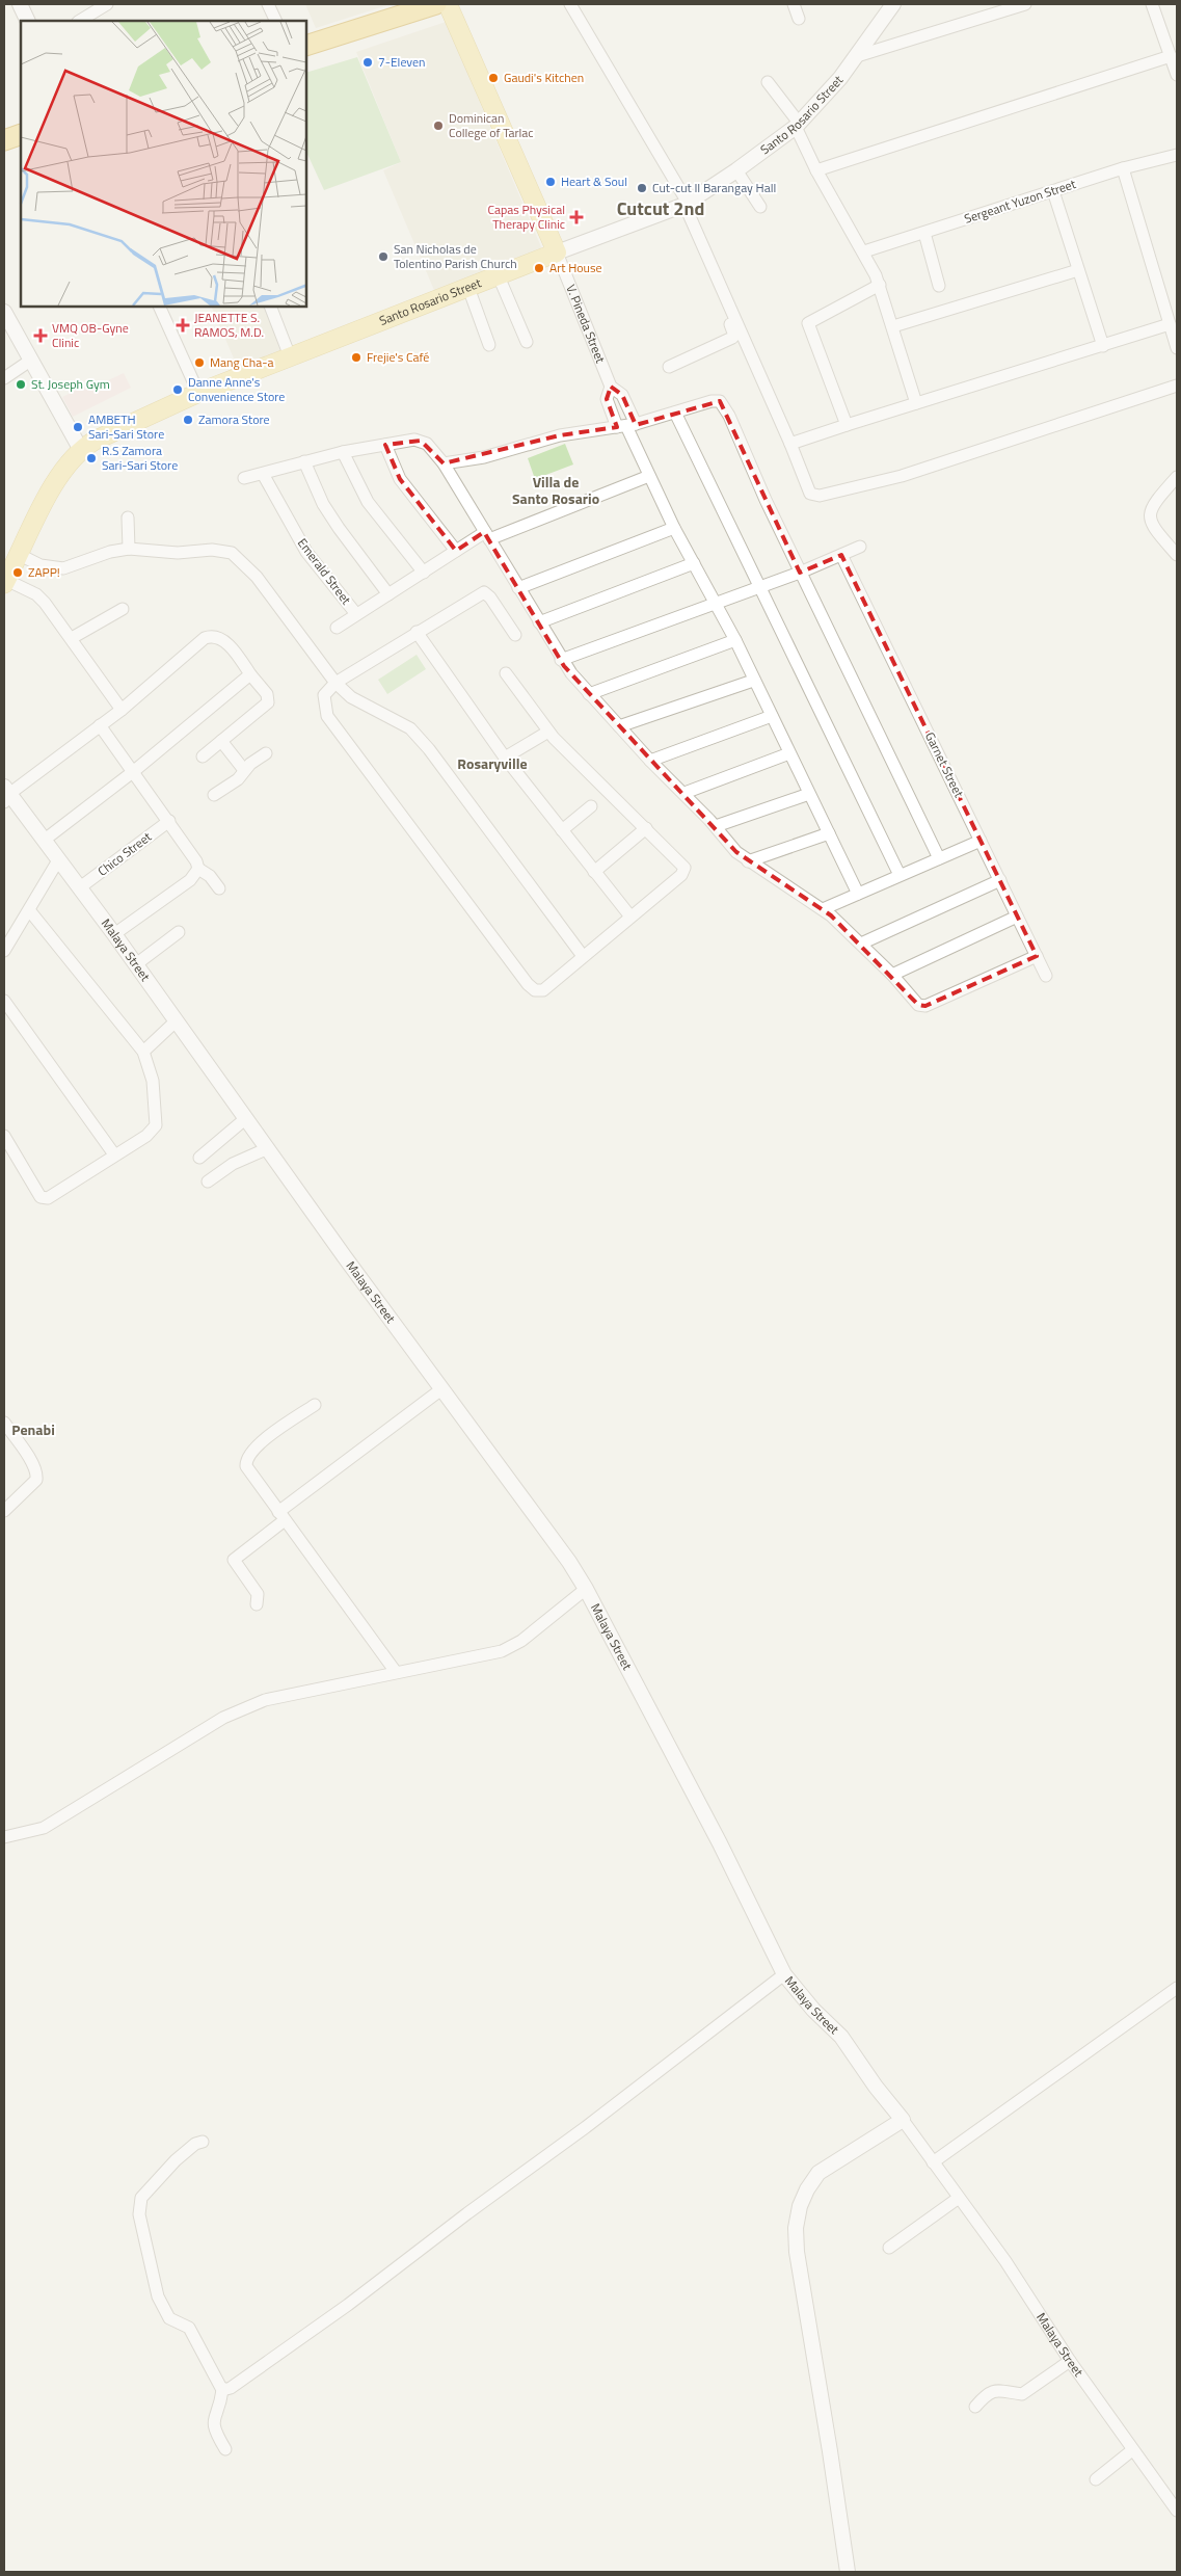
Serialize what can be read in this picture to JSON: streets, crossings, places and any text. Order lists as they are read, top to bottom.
{
  "streets": {
    "main road": ["Santo Rosario Street", "V. Pineda Street"],
    "street": [
      "Sergeant Yuzon Street",
      "Emerald Street",
      "Garnet Street",
      "Chico Street",
      "Malaya Street"
    ]
  },
  "crossings": [
    ["Santo Rosario Street", "V. Pineda Street"],
    ["Chico Street", "Malaya Street"]
  ],
  "districts": [
    "Cutcut 2nd",
    "Villa de Santo Rosario",
    "Rosaryville",
    "Penabi"
  ],
  "places": {
    "other": [
      "7-Eleven",
      "Gaudi's Kitchen",
      "Dominican College of Tarlac",
      "Heart & Soul",
      "Cut-cut II Barangay Hall",
      "San Nicholas de Tolentino Parish Church",
      "Art House",
      "Frejie's Café",
      "Mang Cha-a",
      "St. Joseph Gym",
      "Danne Anne's Convenience Store",
      "Zamora Store",
      "AMBETH Sari-Sari Store",
      "R.S Zamora Sari-Sari Store",
      "ZAPP!"
    ],
    "health": ["Capas Physical Therapy Clinic", "JEANETTE S. RAMOS, M.D.", "VMQ OB-Gyne Clinic"]
  }
}
